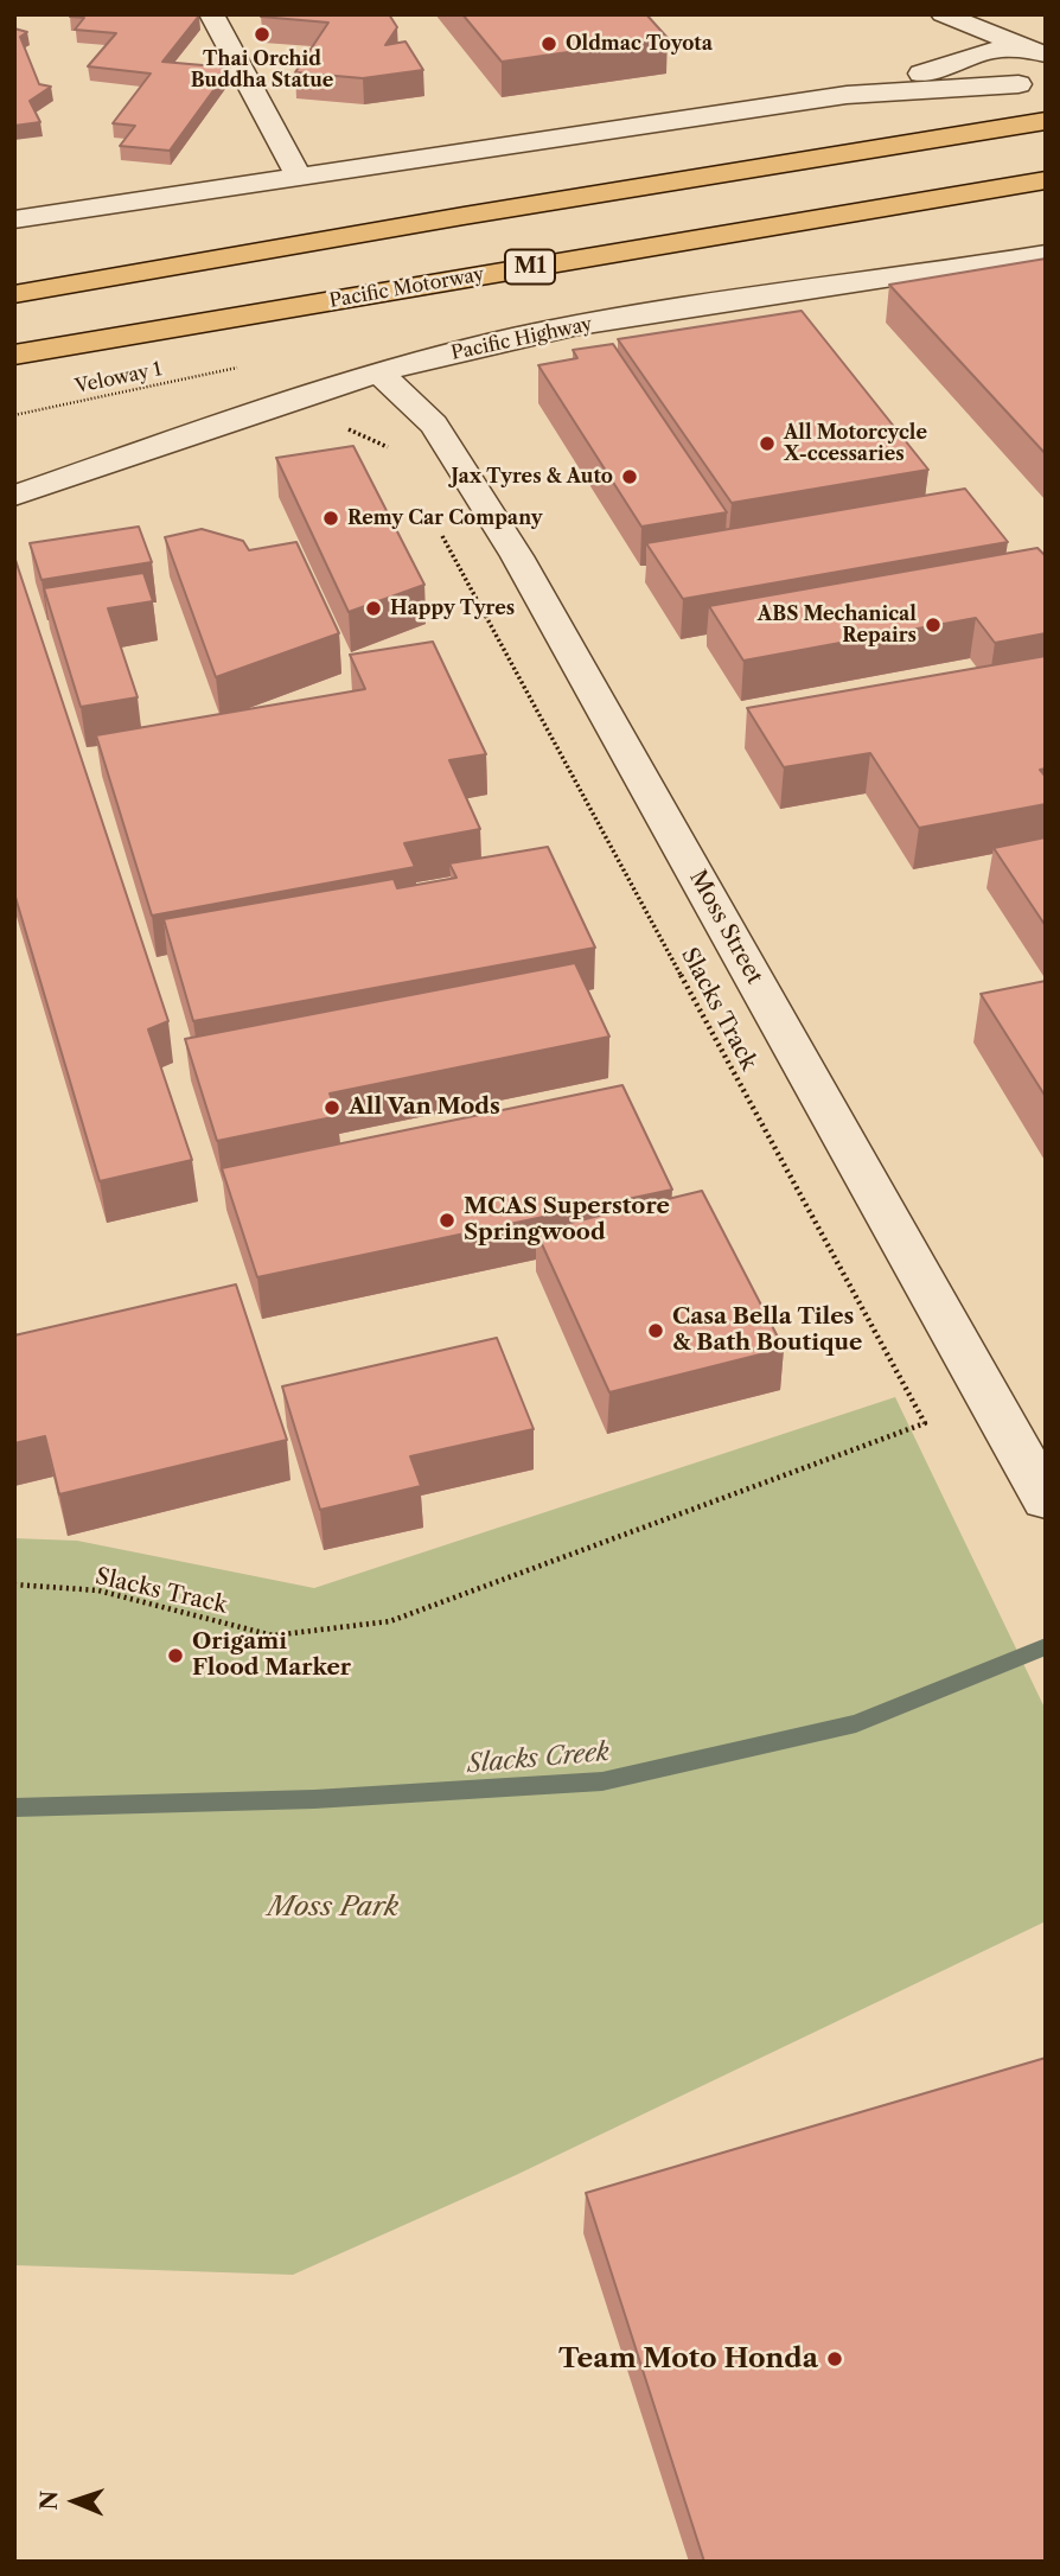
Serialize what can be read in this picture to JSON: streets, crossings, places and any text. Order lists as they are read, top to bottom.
{
  "streets": {
    "highway": ["M1", "Pacific Motorway"],
    "street": ["Pacific Highway", "Moss Street"],
    "path": ["Veloway 1", "Slacks Track"]
  },
  "crossings": [
    ["Pacific Highway", "Moss Street"]
  ],
  "water": ["Slacks Creek"],
  "parks": ["Moss Park"],
  "places": [
    "Thai Orchid Buddha Statue",
    "Oldmac Toyota",
    "All Motorcycle X-ccessaries",
    "Jax Tyres & Auto",
    "Remy Car Company",
    "Happy Tyres",
    "ABS Mechanical Repairs",
    "All Van Mods",
    "MCAS Superstore Springwood",
    "Casa Bella Tiles & Bath Boutique",
    "Origami Flood Marker",
    "Team Moto Honda"
  ],
  "north": "left"
}
